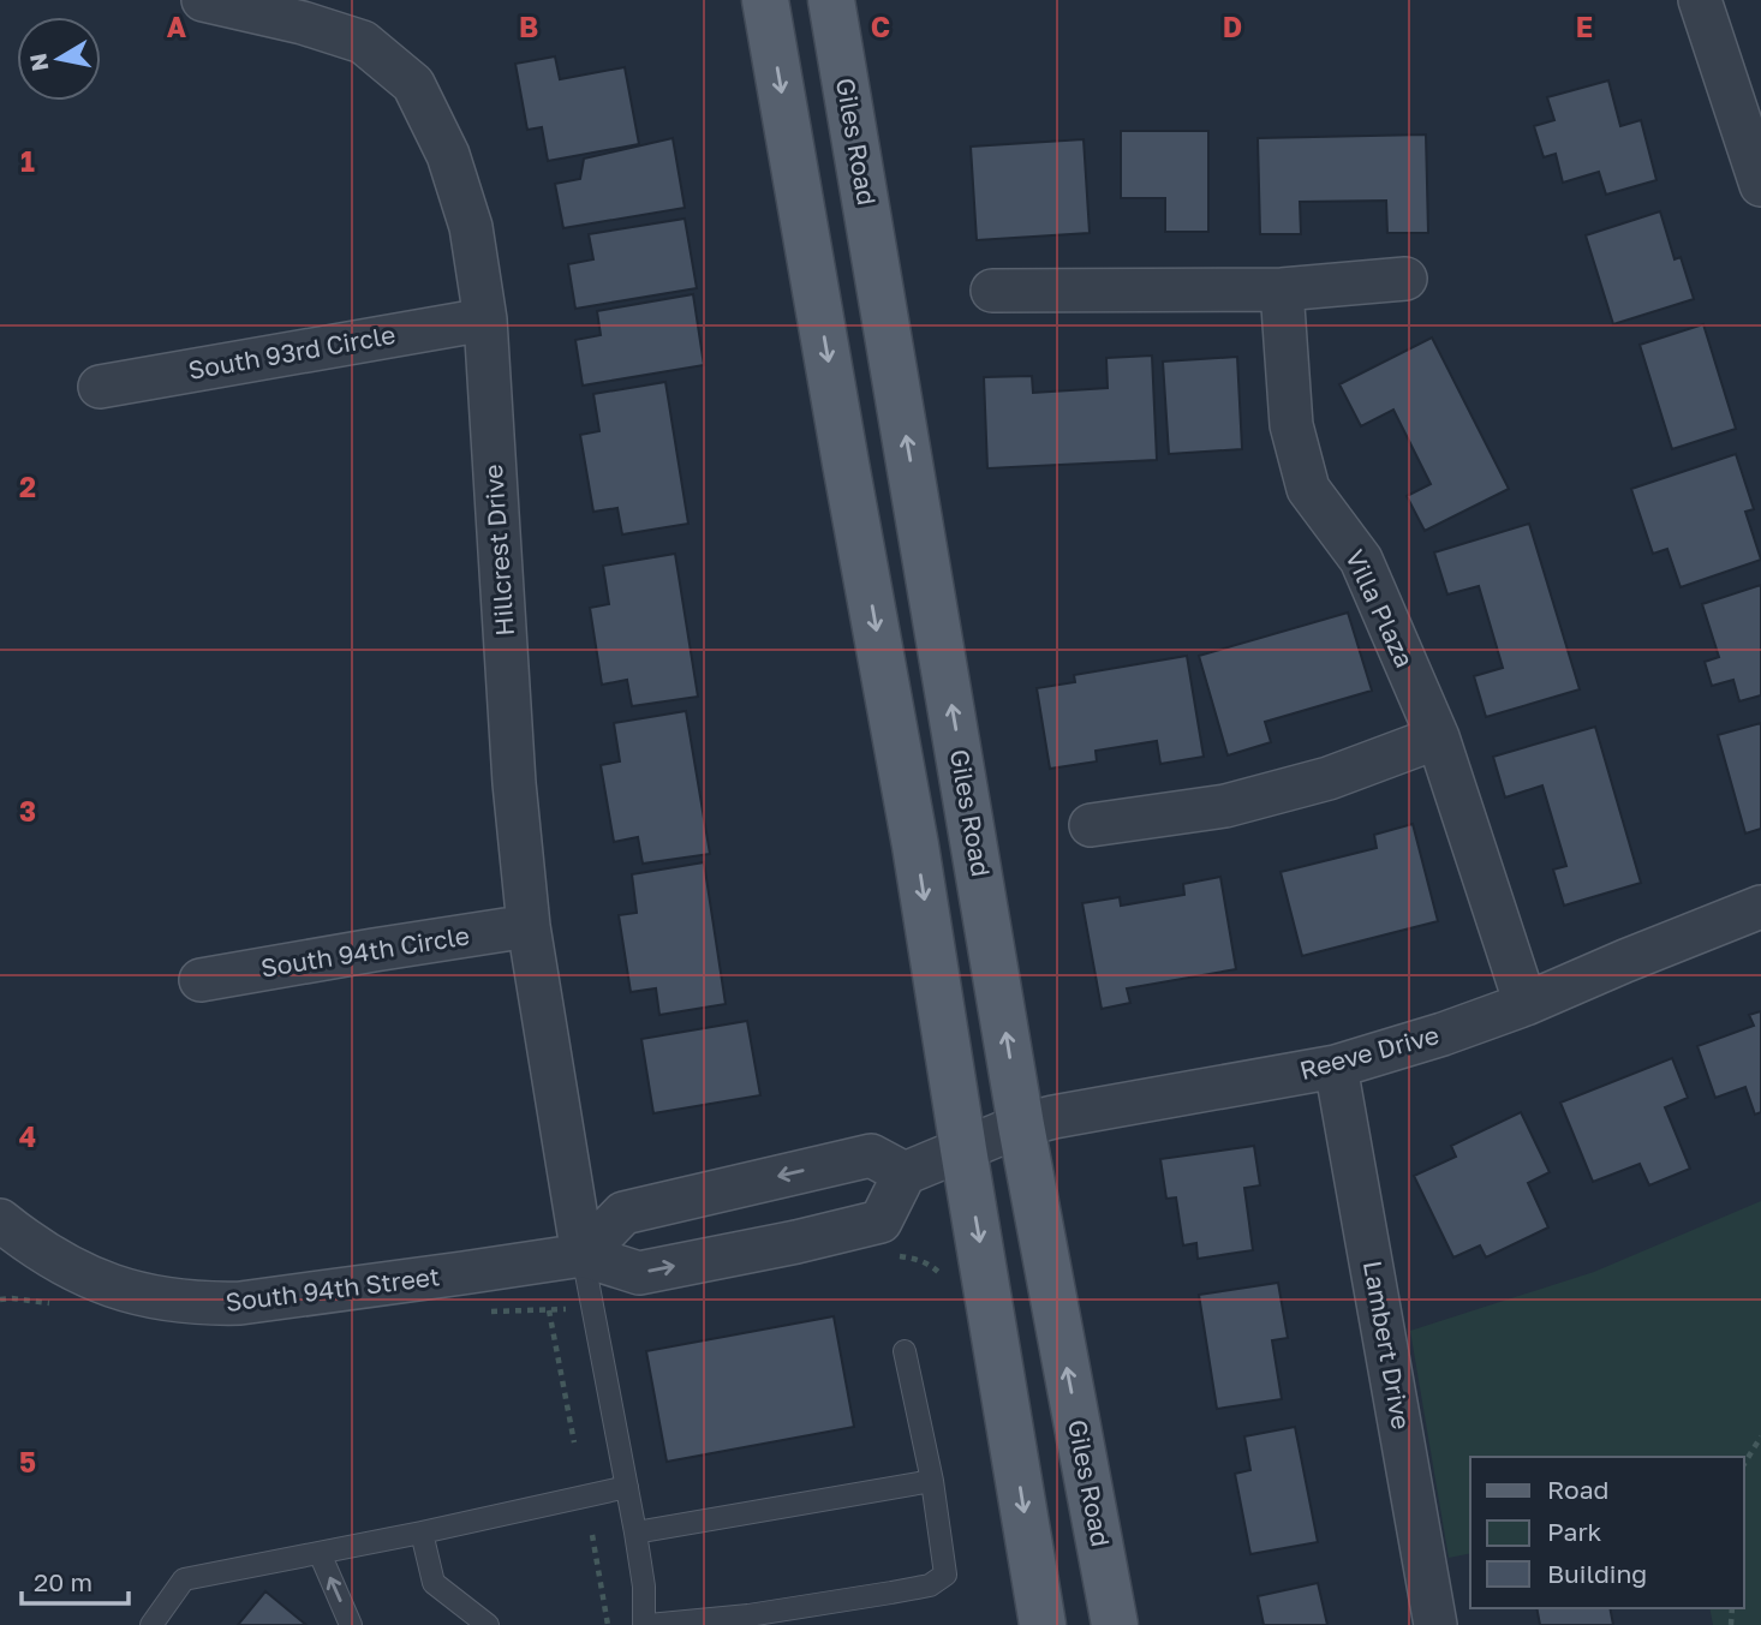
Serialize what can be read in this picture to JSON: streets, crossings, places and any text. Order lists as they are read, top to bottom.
{
  "streets": {
    "main road": ["Giles Road"],
    "street": [
      "South 93rd Circle",
      "Hillcrest Drive",
      "Villa Plaza",
      "South 94th Circle",
      "Reeve Drive",
      "South 94th Street",
      "Lambert Drive"
    ]
  },
  "crossings": [
    ["Giles Road", "Reeve Drive"],
    ["South 93rd Circle", "Hillcrest Drive"],
    ["Hillcrest Drive", "South 94th Circle"],
    ["Hillcrest Drive", "South 94th Street"],
    ["Villa Plaza", "Reeve Drive"],
    ["Reeve Drive", "Lambert Drive"]
  ],
  "legend": ["Road", "Park", "Building"],
  "scale_bar": "20 m",
  "north": "left",
  "grid": {
    "columns": [
      "A",
      "B",
      "C",
      "D",
      "E"
    ],
    "rows": [
      "1",
      "2",
      "3",
      "4",
      "5"
    ]
  }
}
